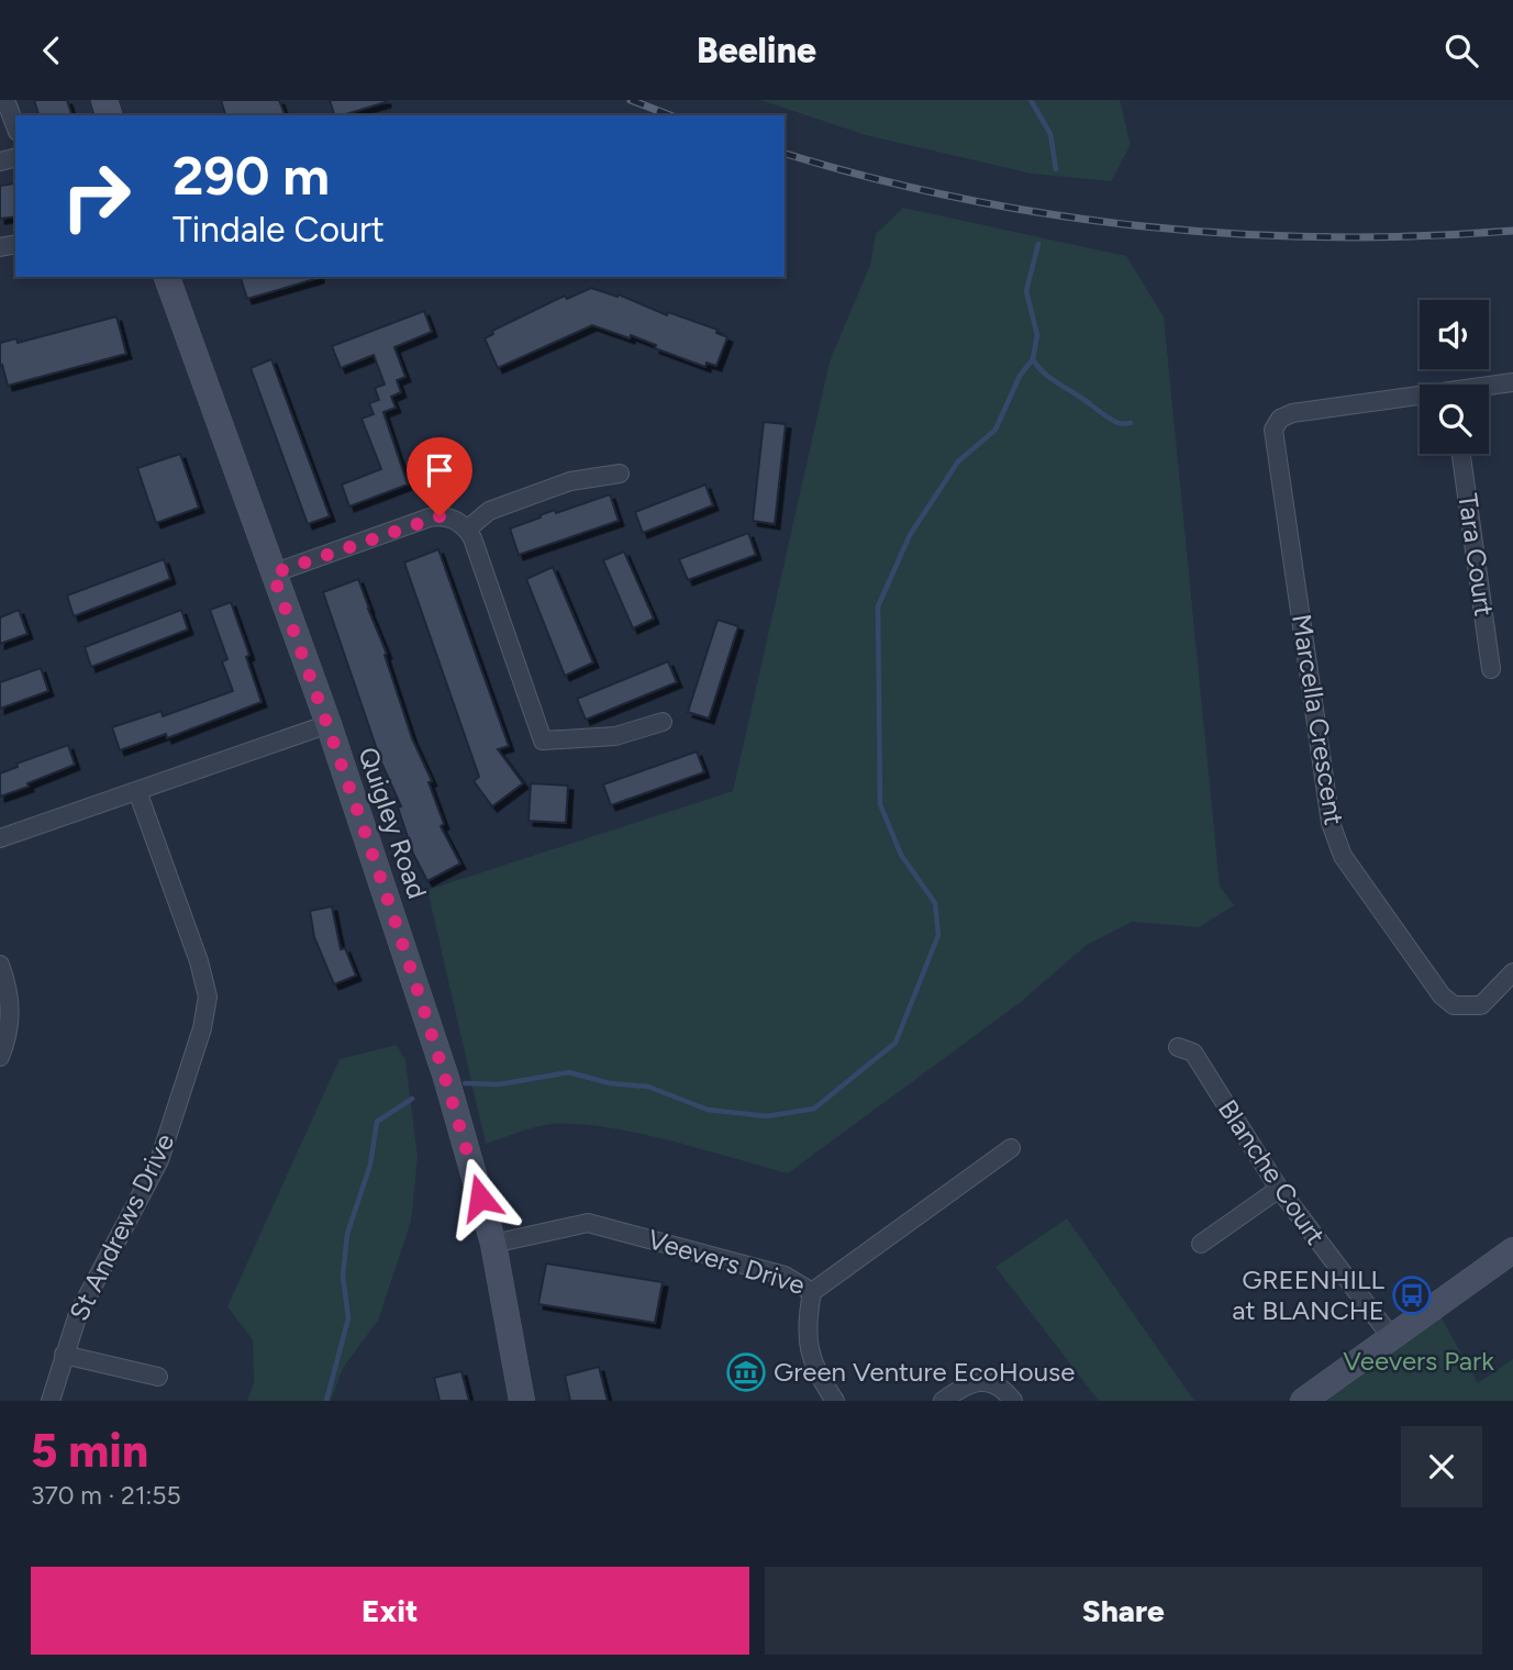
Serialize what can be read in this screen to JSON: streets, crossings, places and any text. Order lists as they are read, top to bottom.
{
  "streets": {
    "street": [
      "Tara Court",
      "Marcella Crescent",
      "Quigley Road",
      "Blanche Court",
      "St Andrews Drive",
      "Veevers Drive"
    ]
  },
  "crossings": [
    ["Quigley Road", "Veevers Drive"]
  ],
  "parks": ["Veevers Park"],
  "places": {
    "bus stop": ["GREENHILL at BLANCHE"],
    "museum": ["Green Venture EcoHouse"]
  },
  "page": {
    "header": "Beeline",
    "turn": ["290 m", "Tindale Court"],
    "heading": ["5 min", "370 m · 21:55"],
    "buttons": ["Exit", "Share"]
  }
}
